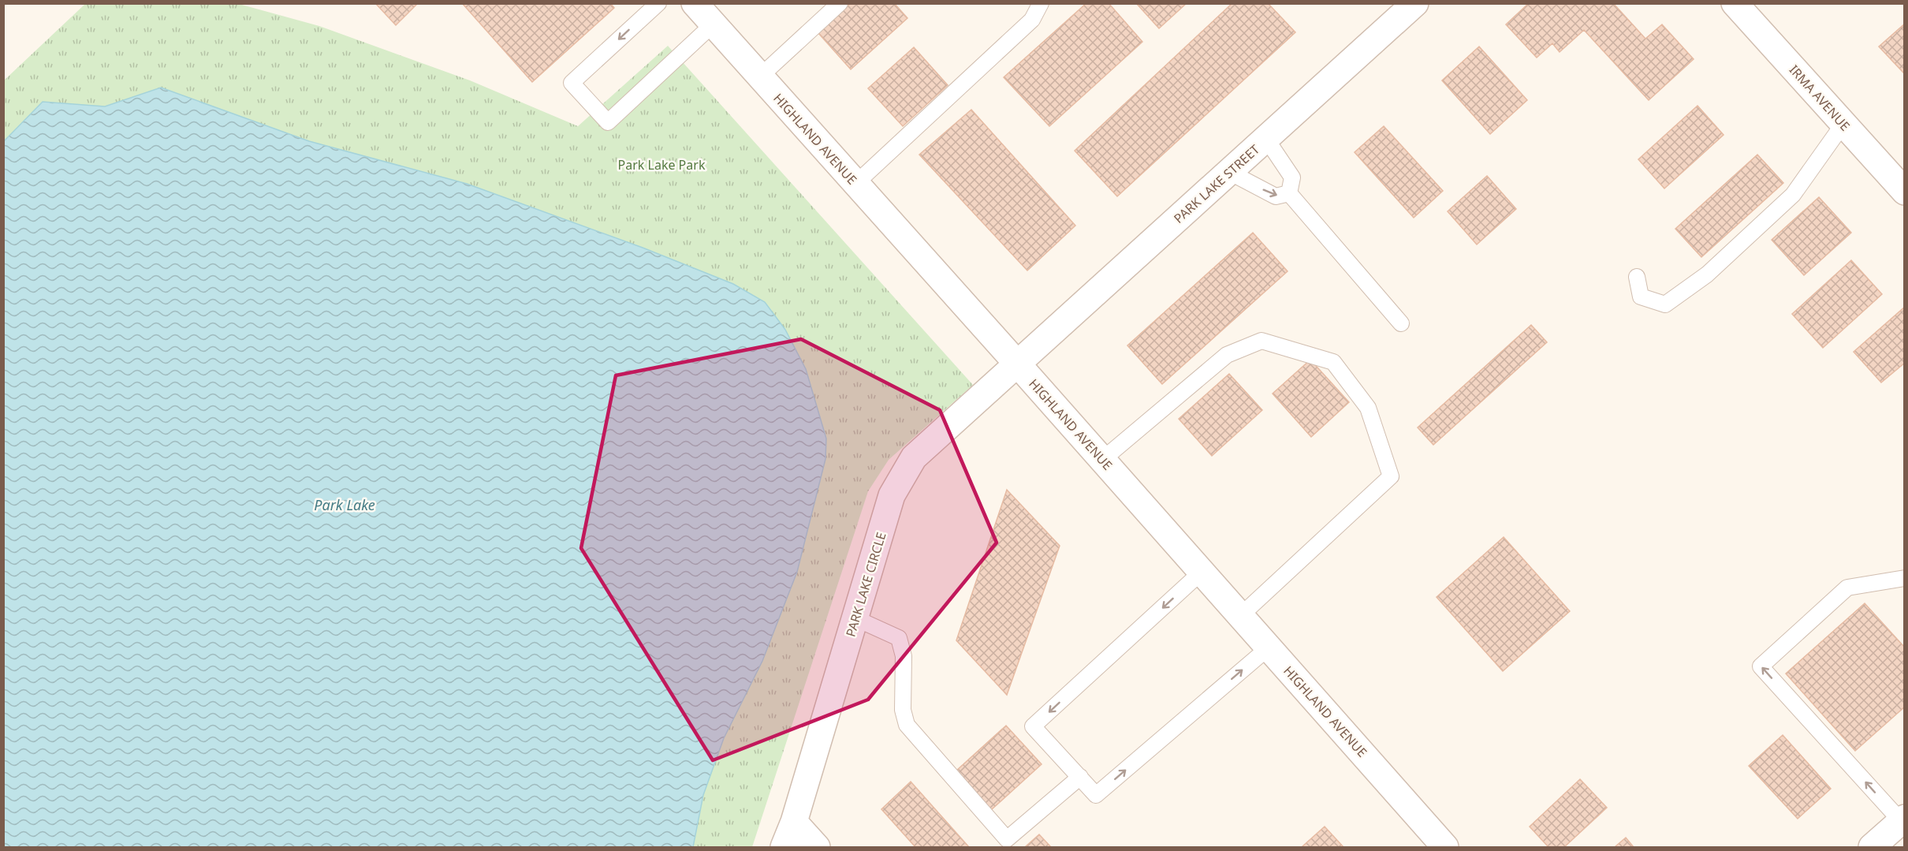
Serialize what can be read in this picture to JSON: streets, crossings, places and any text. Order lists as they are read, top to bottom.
{
  "streets": {
    "street": [
      "IRMA AVENUE",
      "HIGHLAND AVENUE",
      "PARK LAKE STREET",
      "PARK LAKE CIRCLE"
    ]
  },
  "crossings": [
    ["HIGHLAND AVENUE", "PARK LAKE STREET"],
    ["HIGHLAND AVENUE", "PARK LAKE CIRCLE"],
    ["PARK LAKE STREET", "PARK LAKE CIRCLE"]
  ],
  "water": ["Park Lake"],
  "parks": ["Park Lake Park"]
}
